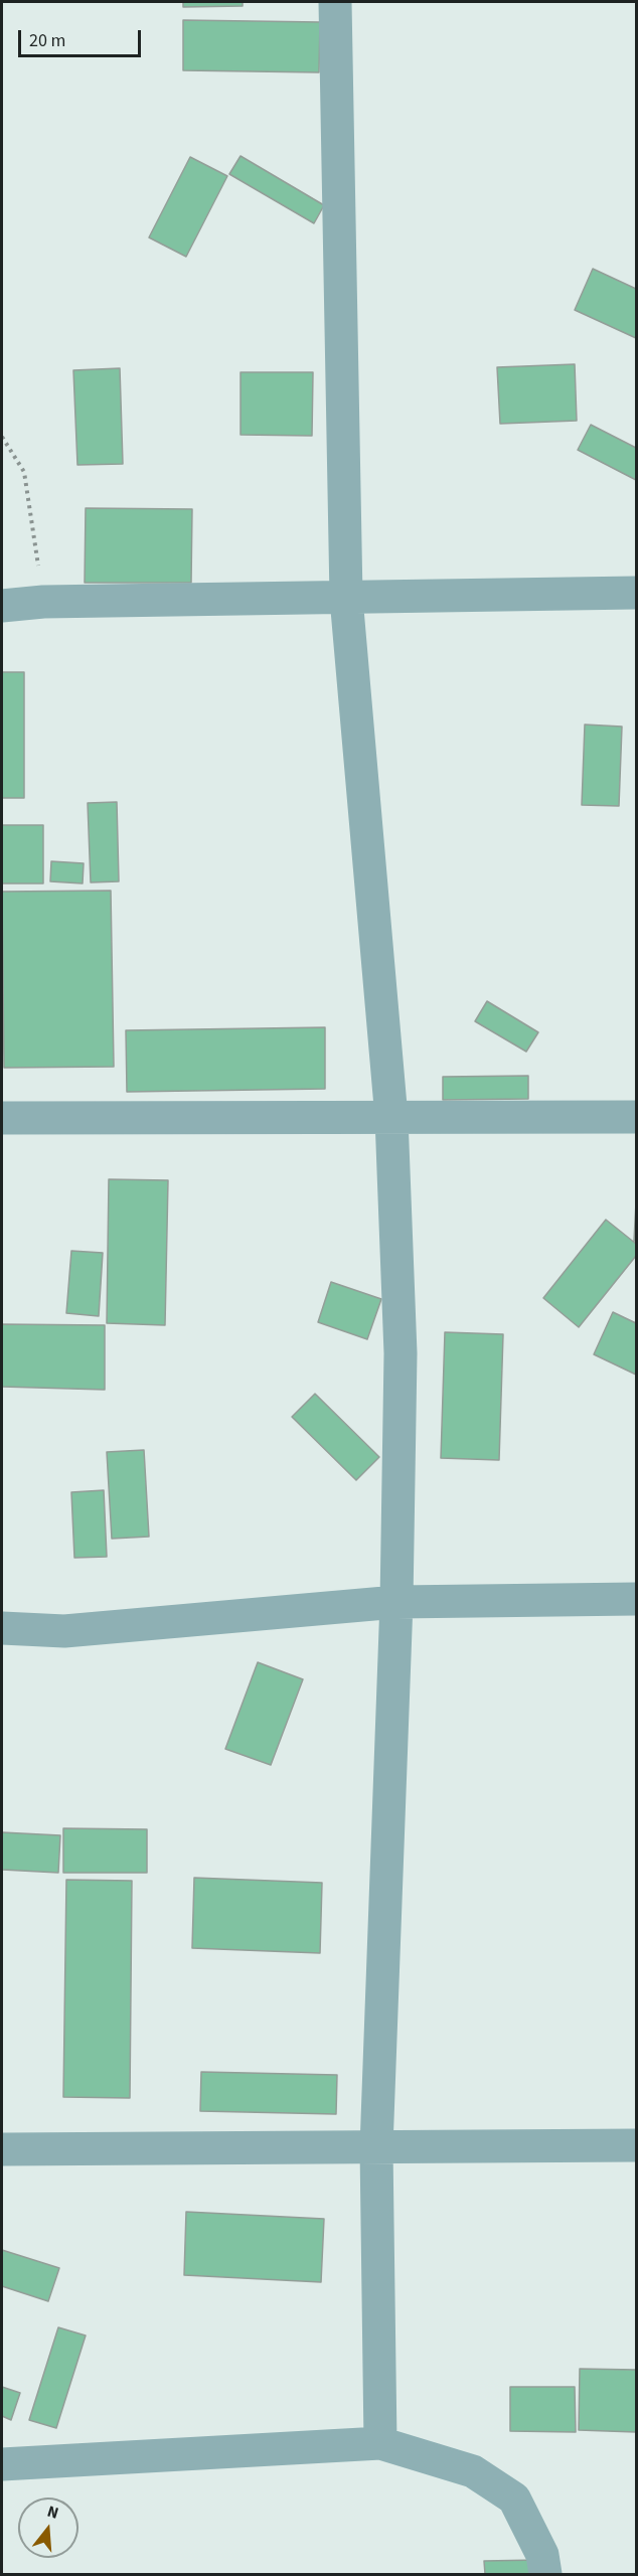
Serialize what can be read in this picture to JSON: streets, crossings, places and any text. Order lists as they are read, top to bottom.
{
  "scale_bar": "20 m",
  "north": "top"
}
